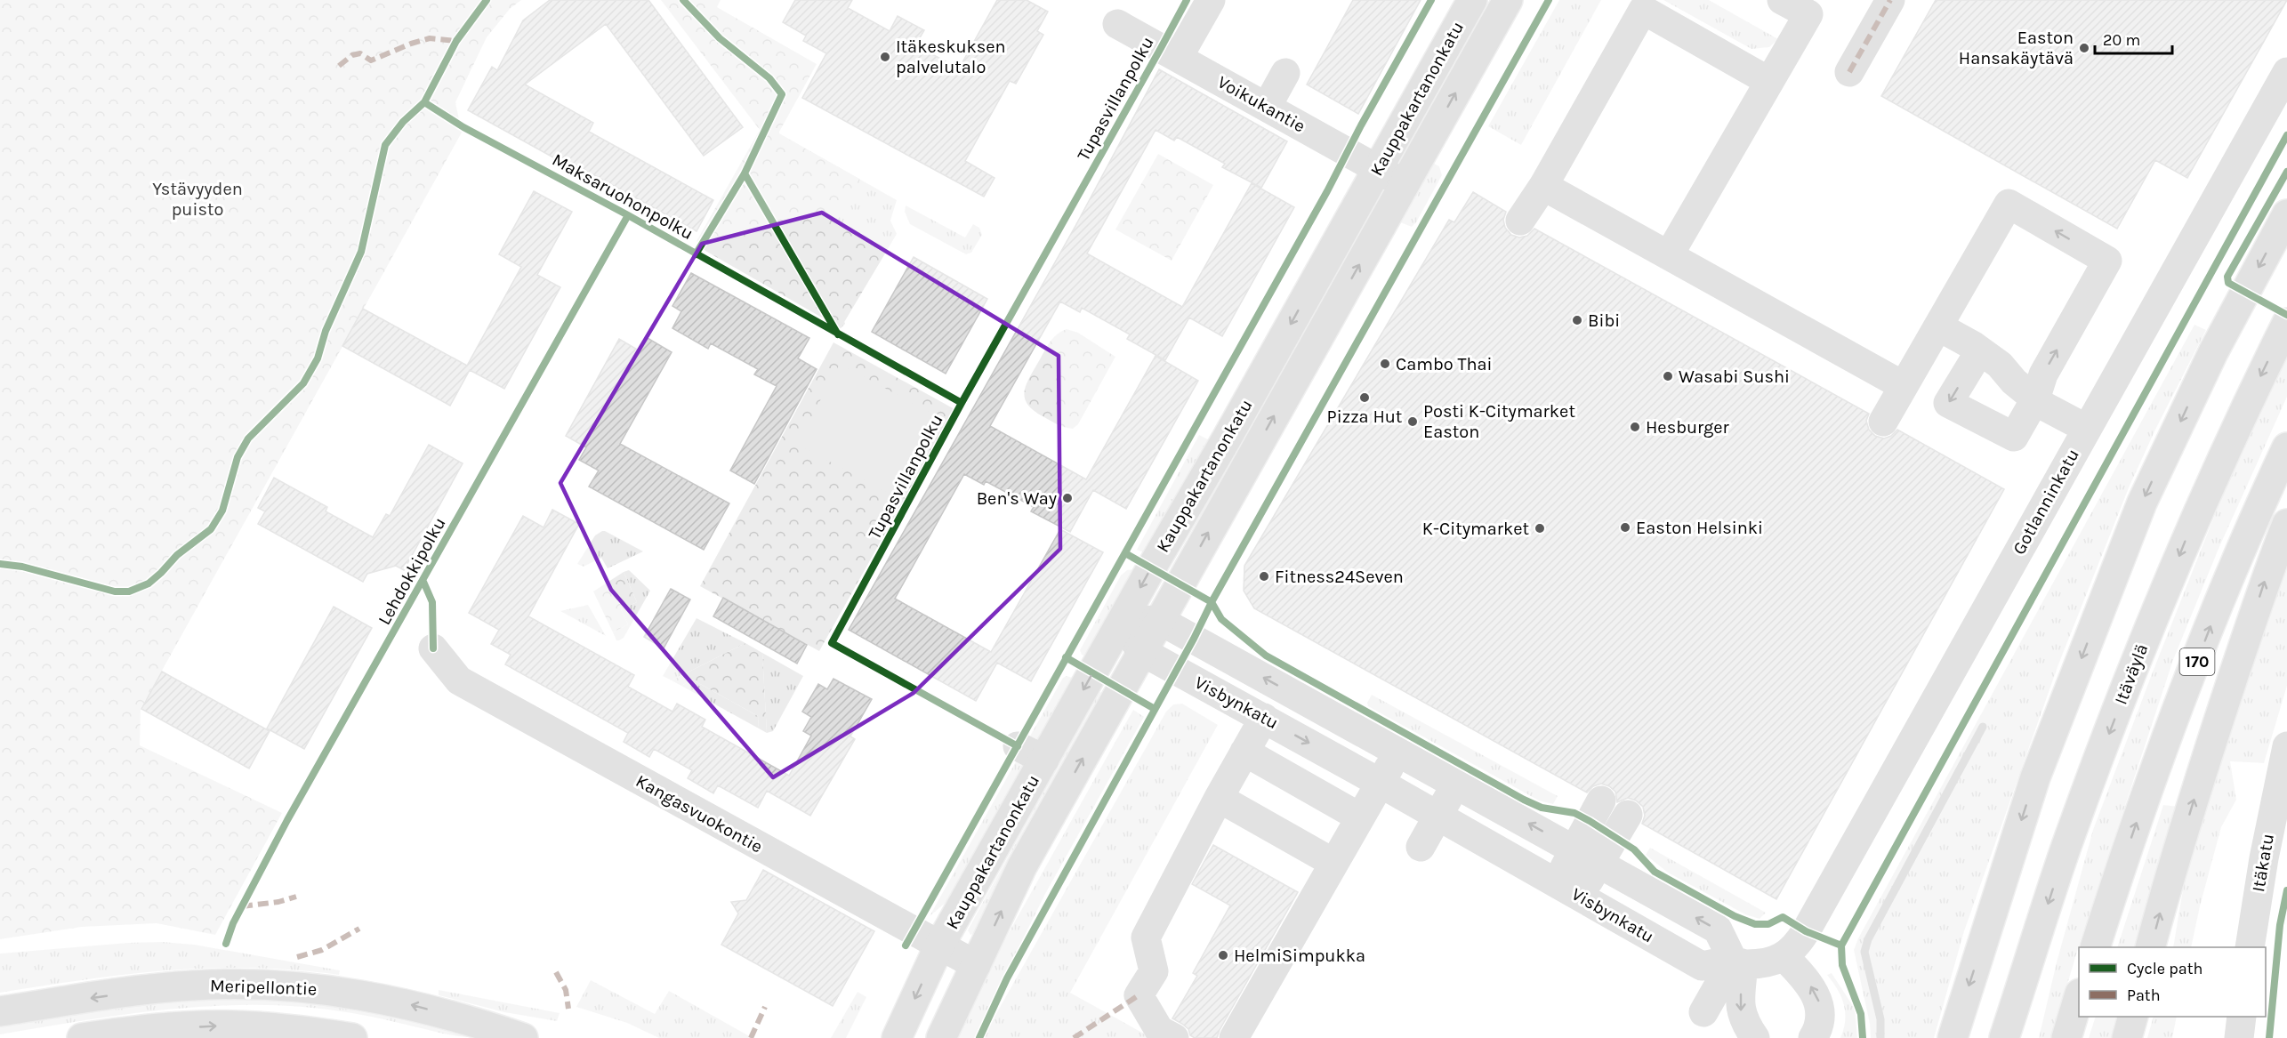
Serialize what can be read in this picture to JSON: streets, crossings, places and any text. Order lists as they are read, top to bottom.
{
  "streets": {
    "main road": [
      "Kauppakartanonkatu",
      "Voikukantie",
      "Gotlanninkatu",
      "170",
      "Itäväylä",
      "Visbynkatu",
      "Kangasvuokontie",
      "Itäkatu",
      "Meripellontie"
    ],
    "cycle path": ["Tupasvillanpolku", "Maksaruohonpolku", "Lehdokkipolku"]
  },
  "crossings": [
    ["Kauppakartanonkatu", "Voikukantie"],
    ["Kauppakartanonkatu", "Visbynkatu"],
    ["Kauppakartanonkatu", "Kangasvuokontie"],
    ["Gotlanninkatu", "Visbynkatu"]
  ],
  "parks": ["Ystävyyden puisto"],
  "places": [
    "Easton Hansakäytävä",
    "Itäkeskuksen palvelutalo",
    "Bibi",
    "Cambo Thai",
    "Wasabi Sushi",
    "Pizza Hut",
    "Posti K-Citymarket Easton",
    "Hesburger",
    "Ben's Way",
    "Easton Helsinki",
    "K-Citymarket",
    "Fitness24Seven",
    "HelmiSimpukka"
  ],
  "legend": ["Cycle path", "Path"],
  "scale_bar": "20 m"
}
